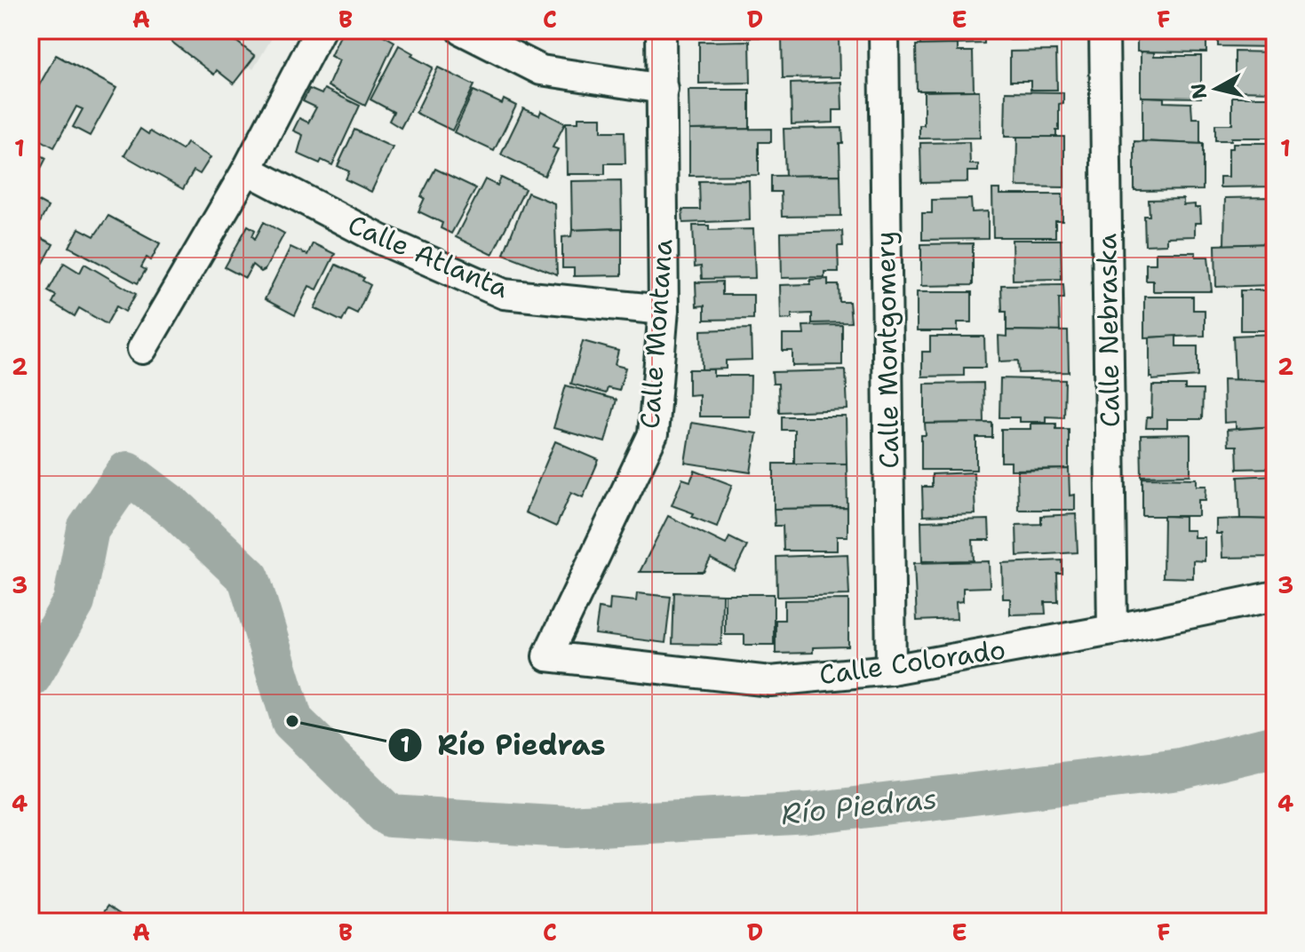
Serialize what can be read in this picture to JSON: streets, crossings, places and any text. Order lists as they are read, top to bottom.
{
  "streets": {
    "street": [
      "Calle Atlanta",
      "Calle Nebraska",
      "Calle Montana",
      "Calle Montgomery",
      "Calle Colorado"
    ]
  },
  "crossings": [
    ["Calle Atlanta", "Calle Montana"],
    ["Calle Nebraska", "Calle Colorado"],
    ["Calle Montana", "Calle Colorado"],
    ["Calle Montgomery", "Calle Colorado"]
  ],
  "water": ["Río Piedras"],
  "places": ["Río Piedras"],
  "north": "left",
  "grid": {
    "columns": [
      "A",
      "B",
      "C",
      "D",
      "E",
      "F"
    ],
    "rows": [
      "1",
      "2",
      "3",
      "4"
    ]
  }
}
